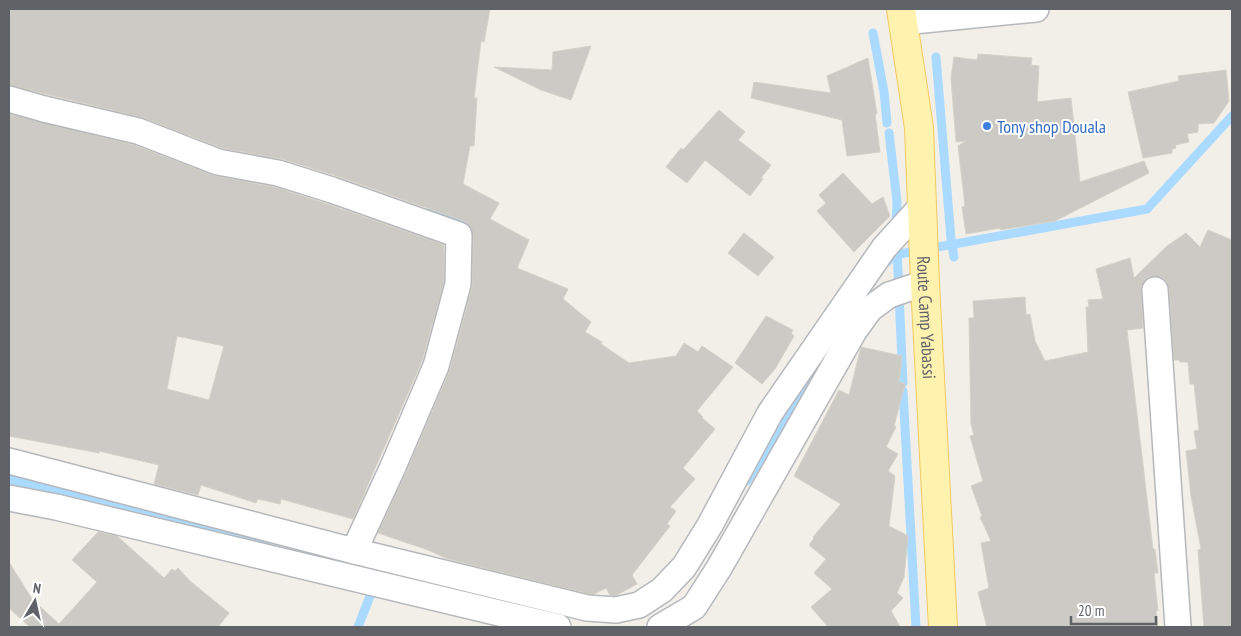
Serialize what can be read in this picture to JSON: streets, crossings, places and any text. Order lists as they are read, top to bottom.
{
  "streets": {
    "main road": ["Route Camp Yabassi"]
  },
  "places": ["Tony shop Douala"],
  "scale_bar": "20 m",
  "north": "top"
}
